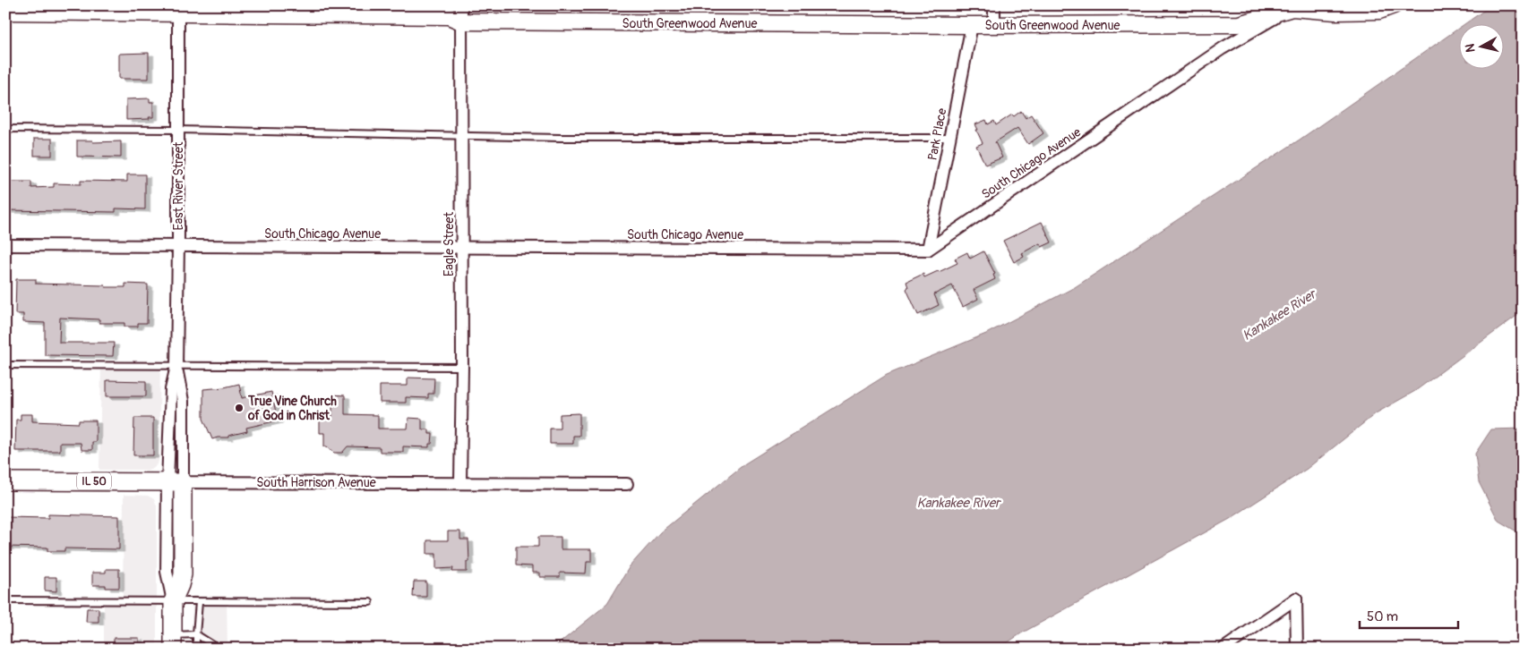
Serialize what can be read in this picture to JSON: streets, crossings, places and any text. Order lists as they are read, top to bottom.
{
  "streets": {
    "main road": ["East River Street", "IL 50", "South Harrison Avenue"],
    "street": [
      "South Greenwood Avenue",
      "Park Place",
      "South Chicago Avenue",
      "Eagle Street"
    ]
  },
  "crossings": [
    ["South Greenwood Avenue", "Park Place"],
    ["South Greenwood Avenue", "South Chicago Avenue"],
    ["South Greenwood Avenue", "East River Street"],
    ["South Greenwood Avenue", "Eagle Street"],
    ["Park Place", "South Chicago Avenue"],
    ["South Chicago Avenue", "East River Street"],
    ["South Chicago Avenue", "Eagle Street"],
    ["East River Street", "South Harrison Avenue"],
    ["Eagle Street", "South Harrison Avenue"]
  ],
  "water": ["Kankakee River"],
  "places": ["True Vine Church of God in Christ"],
  "scale_bar": "50 m",
  "north": "left"
}
